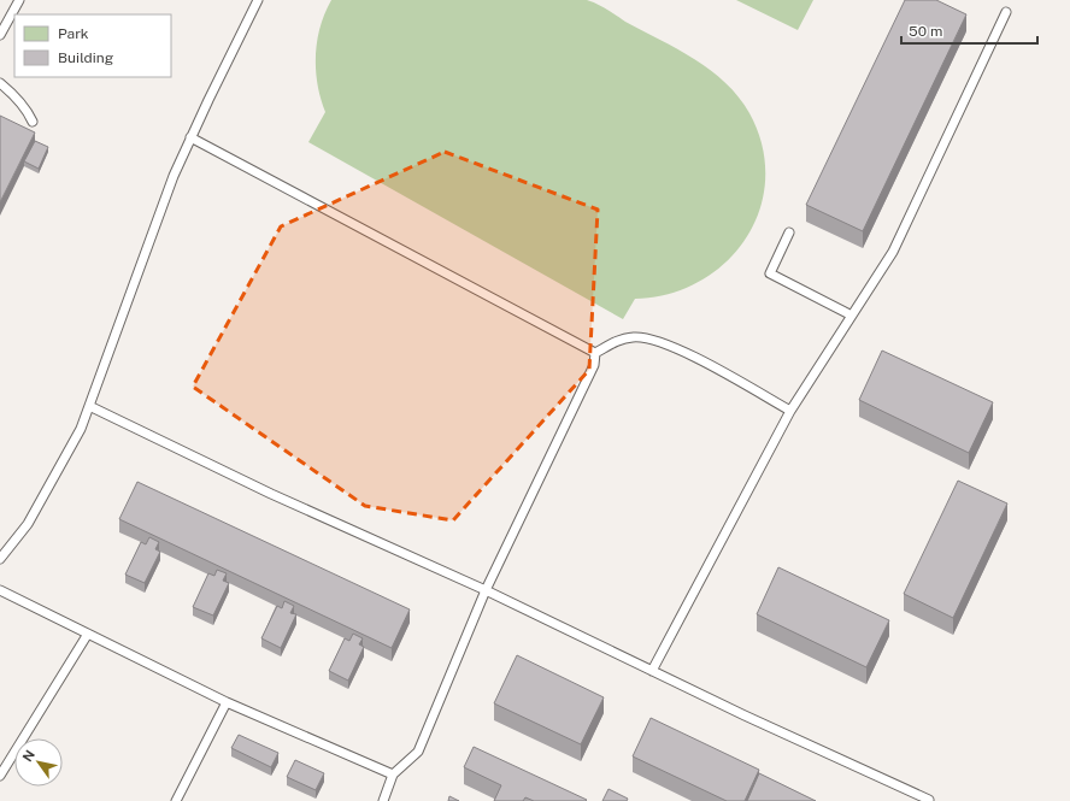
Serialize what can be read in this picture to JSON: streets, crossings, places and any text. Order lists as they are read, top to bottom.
{
  "legend": ["Park", "Building"],
  "scale_bar": "50 m",
  "north": "top left"
}
